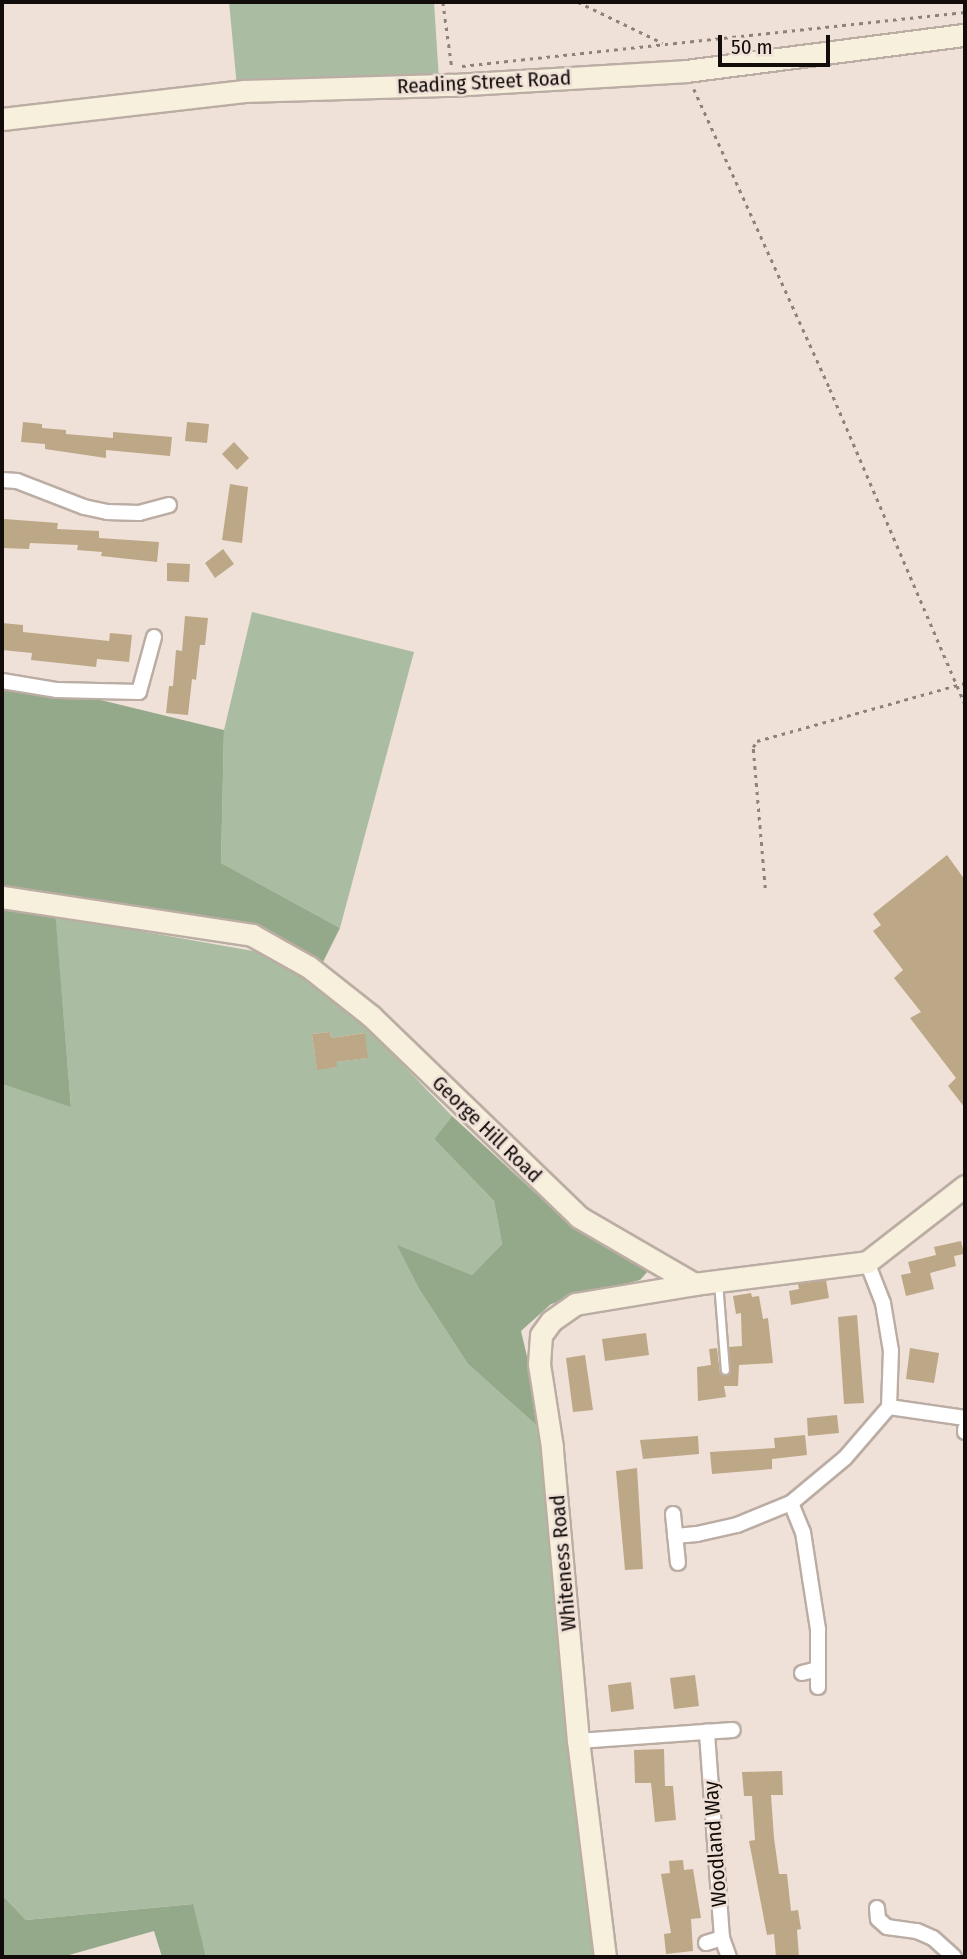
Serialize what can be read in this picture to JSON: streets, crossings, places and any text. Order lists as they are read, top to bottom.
{
  "streets": {
    "street": [
      "Reading Street Road",
      "George Hill Road",
      "Whiteness Road",
      "Woodland Way"
    ]
  },
  "crossings": [
    ["George Hill Road", "Whiteness Road"]
  ],
  "scale_bar": "50 m"
}
